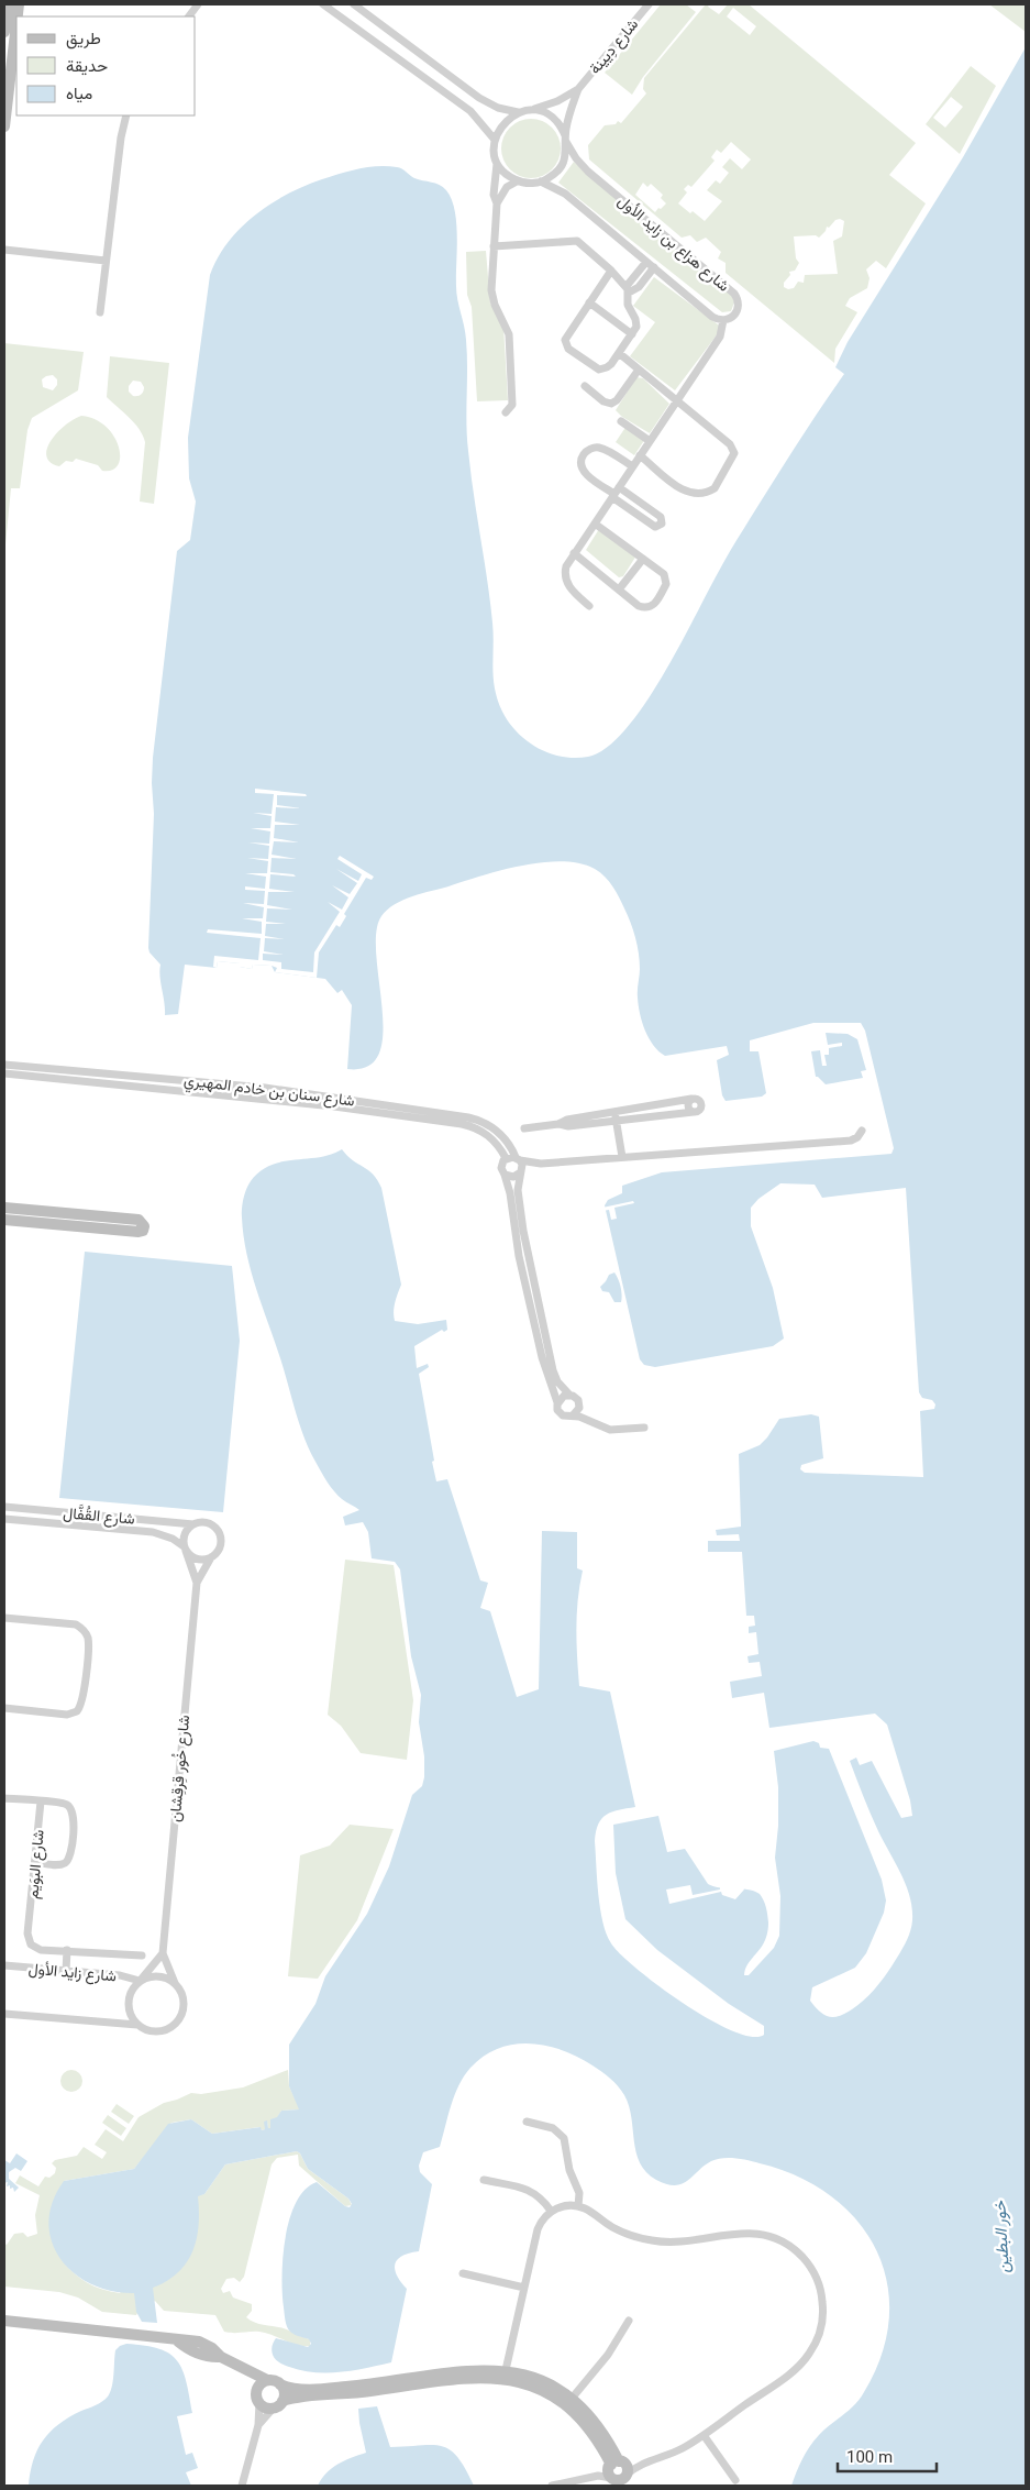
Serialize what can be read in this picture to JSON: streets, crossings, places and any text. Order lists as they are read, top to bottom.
{
  "streets": {
    "street": [
      "شارع دِيينة",
      "شارع هزاع بن زايد الأول",
      "شارع سنان بن خادم المهيري",
      "شارع القُفَّال",
      "شارع خُور قِرقِشان",
      "شارع البوَيم",
      "شارع زايد الأول"
    ]
  },
  "crossings": [
    ["شارع دِيينة", "شارع هزاع بن زايد الأول"],
    ["شارع القُفَّال", "شارع خُور قِرقِشان"],
    ["شارع خُور قِرقِشان", "شارع زايد الأول"]
  ],
  "water": ["خور البطين"],
  "legend": ["طريق", "حديقة", "مياه"],
  "scale_bar": "100 m"
}
